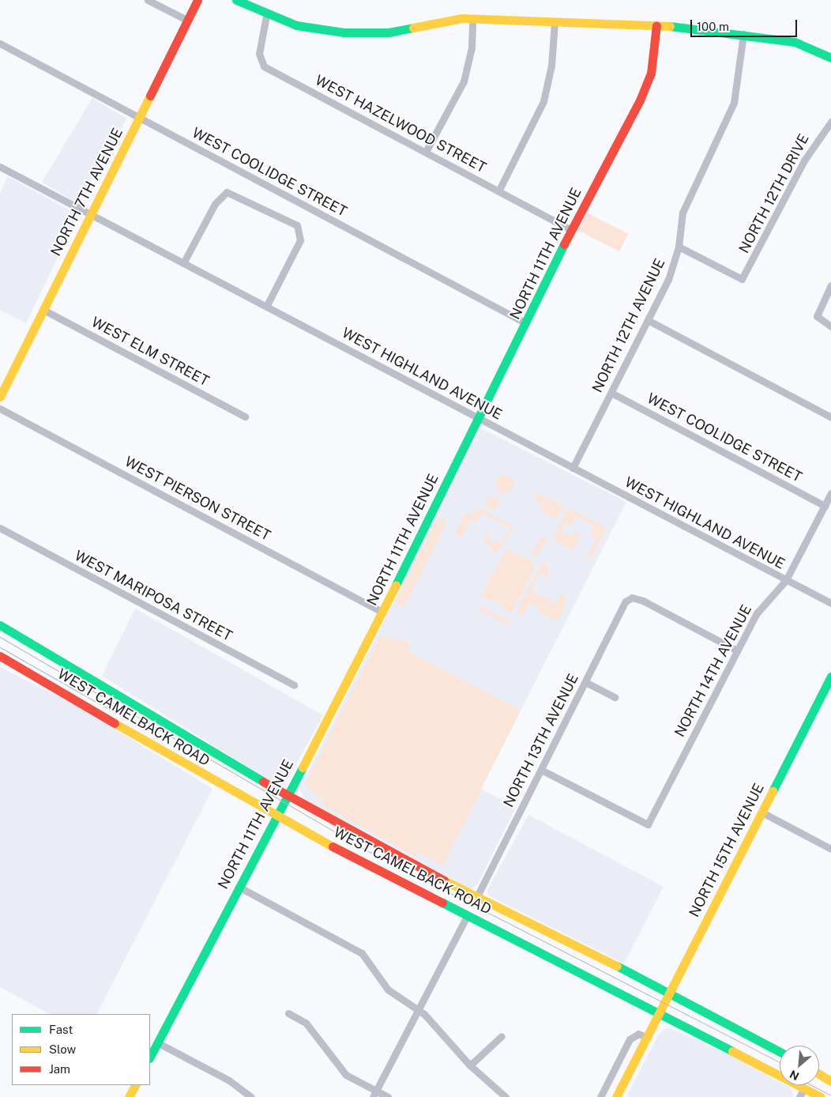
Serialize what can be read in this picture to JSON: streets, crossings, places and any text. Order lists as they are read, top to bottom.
{
  "streets": {
    "main road": [
      "NORTH 7TH AVENUE",
      "NORTH 11TH AVENUE",
      "WEST CAMELBACK ROAD",
      "NORTH 15TH AVENUE"
    ],
    "street": [
      "WEST HAZELWOOD STREET",
      "WEST COOLIDGE STREET",
      "NORTH 12TH DRIVE",
      "NORTH 12TH AVENUE",
      "WEST ELM STREET",
      "WEST HIGHLAND AVENUE",
      "WEST PIERSON STREET",
      "WEST MARIPOSA STREET",
      "NORTH 14TH AVENUE",
      "NORTH 13TH AVENUE"
    ]
  },
  "crossings": [
    ["WEST HAZELWOOD STREET", "NORTH 11TH AVENUE"],
    ["WEST COOLIDGE STREET", "NORTH 7TH AVENUE"],
    ["WEST COOLIDGE STREET", "NORTH 11TH AVENUE"],
    ["WEST COOLIDGE STREET", "NORTH 12TH AVENUE"],
    ["WEST COOLIDGE STREET", "NORTH 14TH AVENUE"],
    ["NORTH 7TH AVENUE", "WEST ELM STREET"],
    ["NORTH 7TH AVENUE", "WEST HIGHLAND AVENUE"],
    ["NORTH 12TH DRIVE", "NORTH 12TH AVENUE"],
    ["NORTH 11TH AVENUE", "WEST HIGHLAND AVENUE"],
    ["NORTH 11TH AVENUE", "WEST PIERSON STREET"],
    ["NORTH 11TH AVENUE", "WEST CAMELBACK ROAD"],
    ["NORTH 12TH AVENUE", "WEST HIGHLAND AVENUE"],
    ["WEST HIGHLAND AVENUE", "NORTH 14TH AVENUE"],
    ["NORTH 14TH AVENUE", "NORTH 13TH AVENUE"],
    ["WEST CAMELBACK ROAD", "NORTH 13TH AVENUE"],
    ["WEST CAMELBACK ROAD", "NORTH 15TH AVENUE"]
  ],
  "legend": ["Fast", "Slow", "Jam"],
  "scale_bar": "100 m",
  "north": "bottom left"
}
